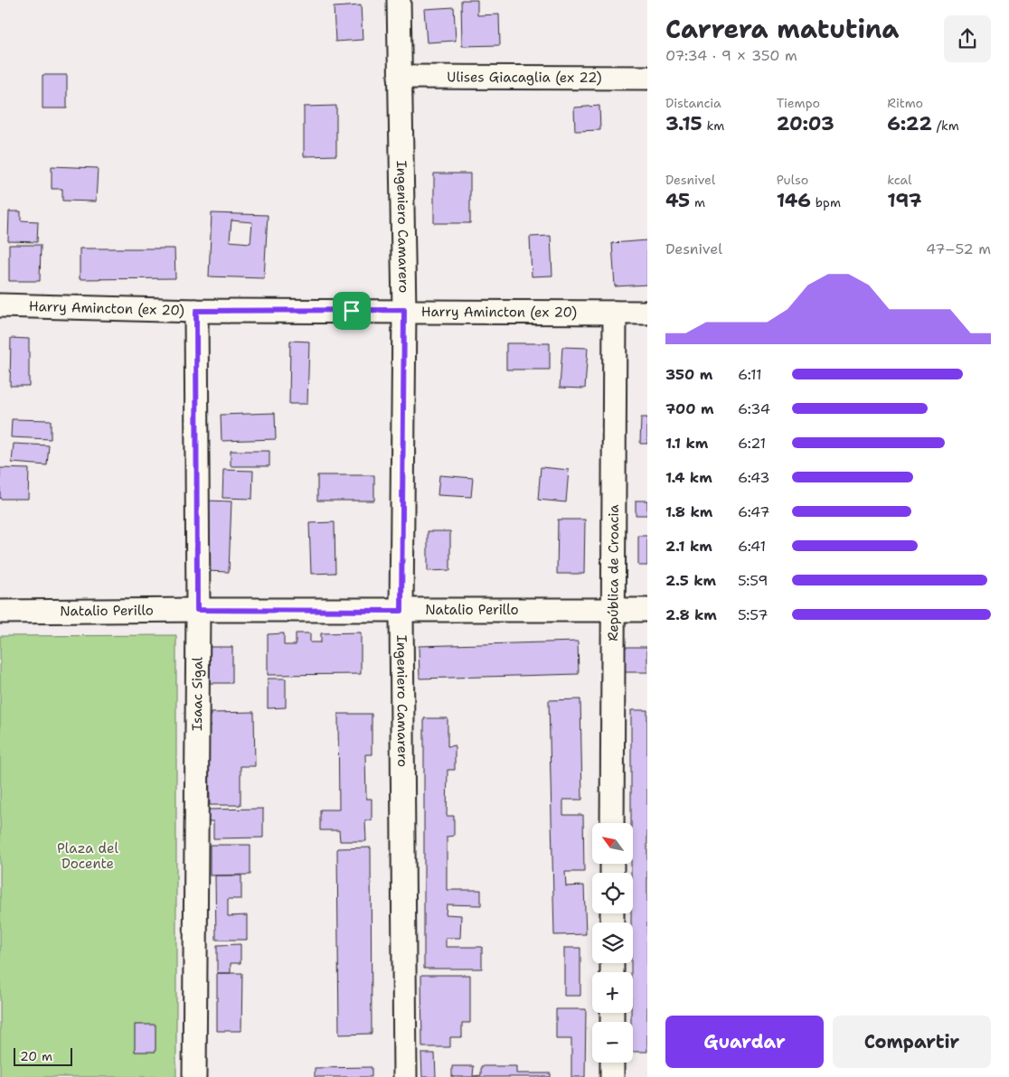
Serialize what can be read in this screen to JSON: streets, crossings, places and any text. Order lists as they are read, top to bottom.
{
  "streets": {
    "street": [
      "Ulises Giacaglia (ex 22)",
      "Ingeniero Camarero",
      "Harry Amincton (ex 20)",
      "República de Croacia",
      "Natalio Perillo",
      "Isaac Sigal"
    ]
  },
  "crossings": [
    ["Ulises Giacaglia (ex 22)", "Ingeniero Camarero"],
    ["Ingeniero Camarero", "Harry Amincton (ex 20)"],
    ["Ingeniero Camarero", "Natalio Perillo"],
    ["Harry Amincton (ex 20)", "República de Croacia"],
    ["Harry Amincton (ex 20)", "Isaac Sigal"],
    ["República de Croacia", "Natalio Perillo"],
    ["Natalio Perillo", "Isaac Sigal"]
  ],
  "parks": ["Plaza del Docente"],
  "scale_bar": "20 m",
  "north": "top left",
  "page": {
    "heading": ["Carrera matutina", "07:34 · 9 × 350 m"],
    "stats": [
      ["Distancia", "3.15 km"],
      ["Tiempo", "20:03"],
      ["Ritmo", "6:22 /km"],
      ["Desnivel", "45 m"],
      ["Pulso", "146 bpm"],
      ["kcal", "197"]
    ],
    "chart": ["Desnivel", "47–52 m"],
    "list": [
      {
        "name": "350 m",
        "note": "6:11"
      },
      {
        "name": "700 m",
        "note": "6:34"
      },
      {
        "name": "1.1 km",
        "note": "6:21"
      },
      {
        "name": "1.4 km",
        "note": "6:43"
      },
      {
        "name": "1.8 km",
        "note": "6:47"
      },
      {
        "name": "2.1 km",
        "note": "6:41"
      },
      {
        "name": "2.5 km",
        "note": "5:59"
      },
      {
        "name": "2.8 km",
        "note": "5:57"
      }
    ],
    "map_buttons": ["+", "−"],
    "buttons": ["Guardar", "Compartir"],
    "scale": "20 m"
  }
}
